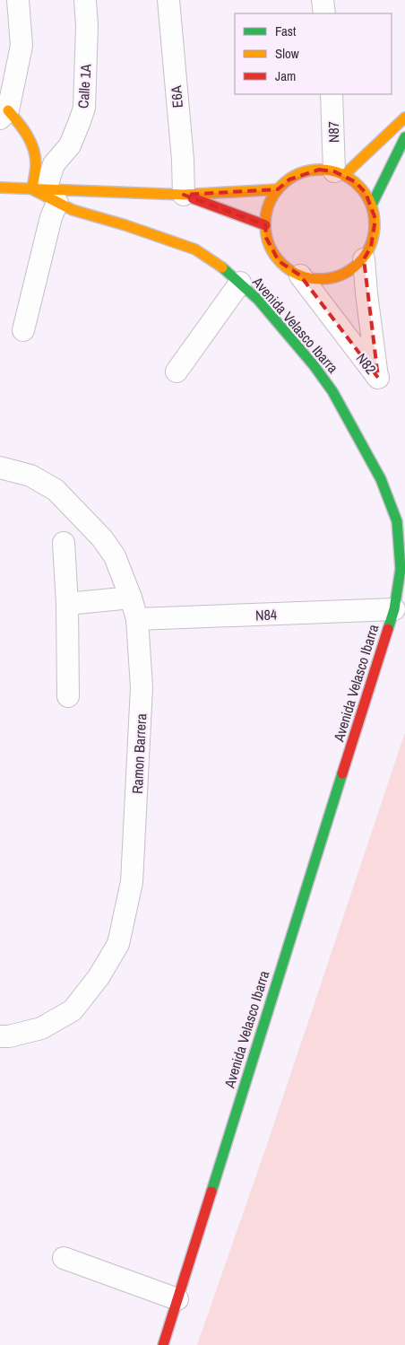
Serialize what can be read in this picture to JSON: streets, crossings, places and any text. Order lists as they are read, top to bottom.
{
  "streets": {
    "street": [
      "Calle 1A",
      "E6A",
      "N87",
      "Avenida Velasco Ibarra",
      "N82",
      "N84",
      "Ramon Barrera"
    ]
  },
  "crossings": [
    ["Calle 1A", "Avenida Velasco Ibarra"],
    ["N87", "N82"],
    ["Avenida Velasco Ibarra", "N84"],
    ["N84", "Ramon Barrera"]
  ],
  "legend": ["Fast", "Slow", "Jam"]
}
